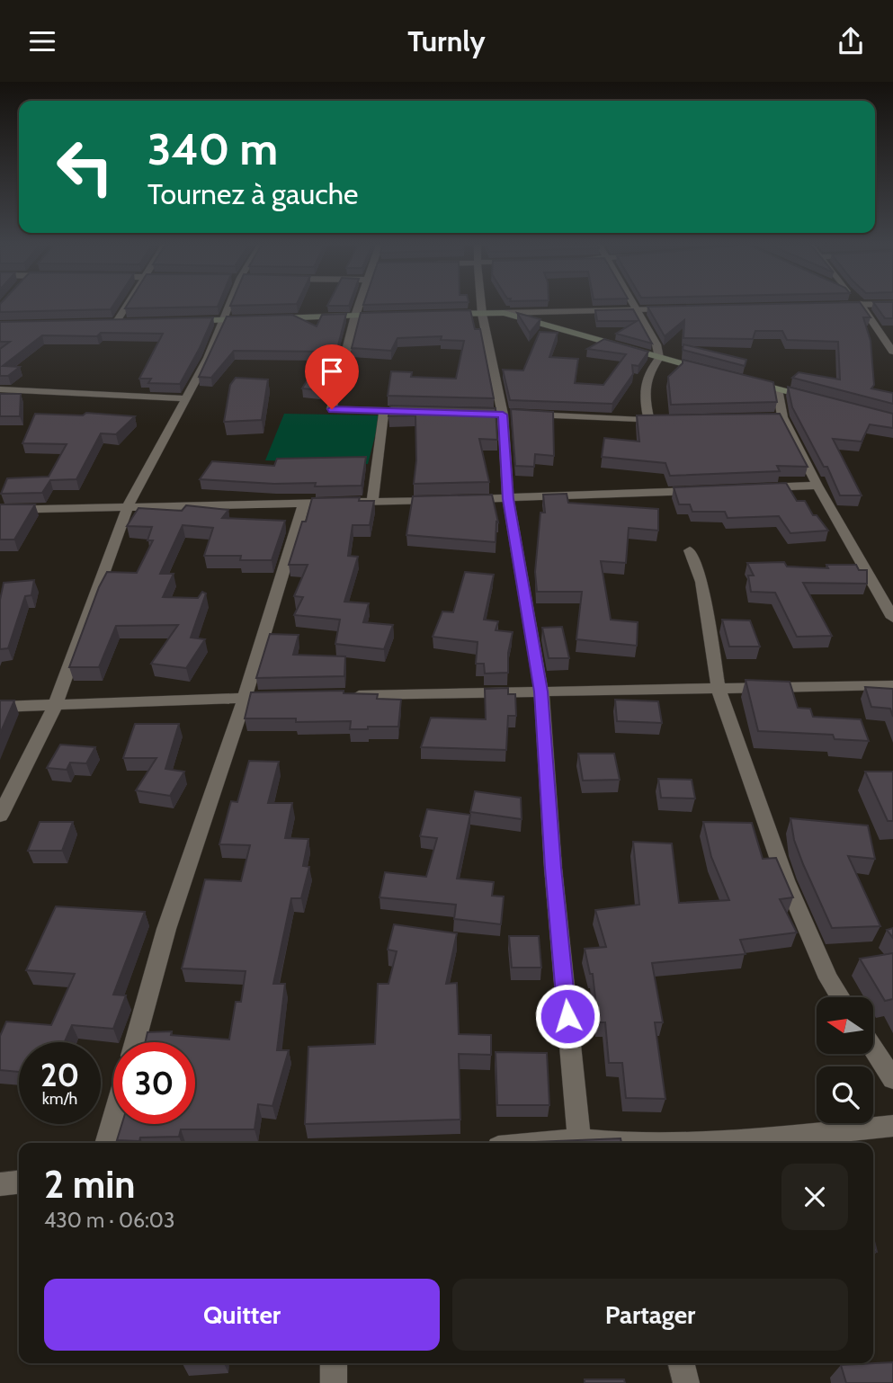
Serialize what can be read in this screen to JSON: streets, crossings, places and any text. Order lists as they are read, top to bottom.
{
  "north": "left",
  "page": {
    "header": "Turnly",
    "turn": ["340 m", "Tournez à gauche"],
    "speed": "20 km/h",
    "limit": "30",
    "heading": ["2 min", "430 m · 06:03"],
    "buttons": ["Quitter", "Partager"]
  }
}
